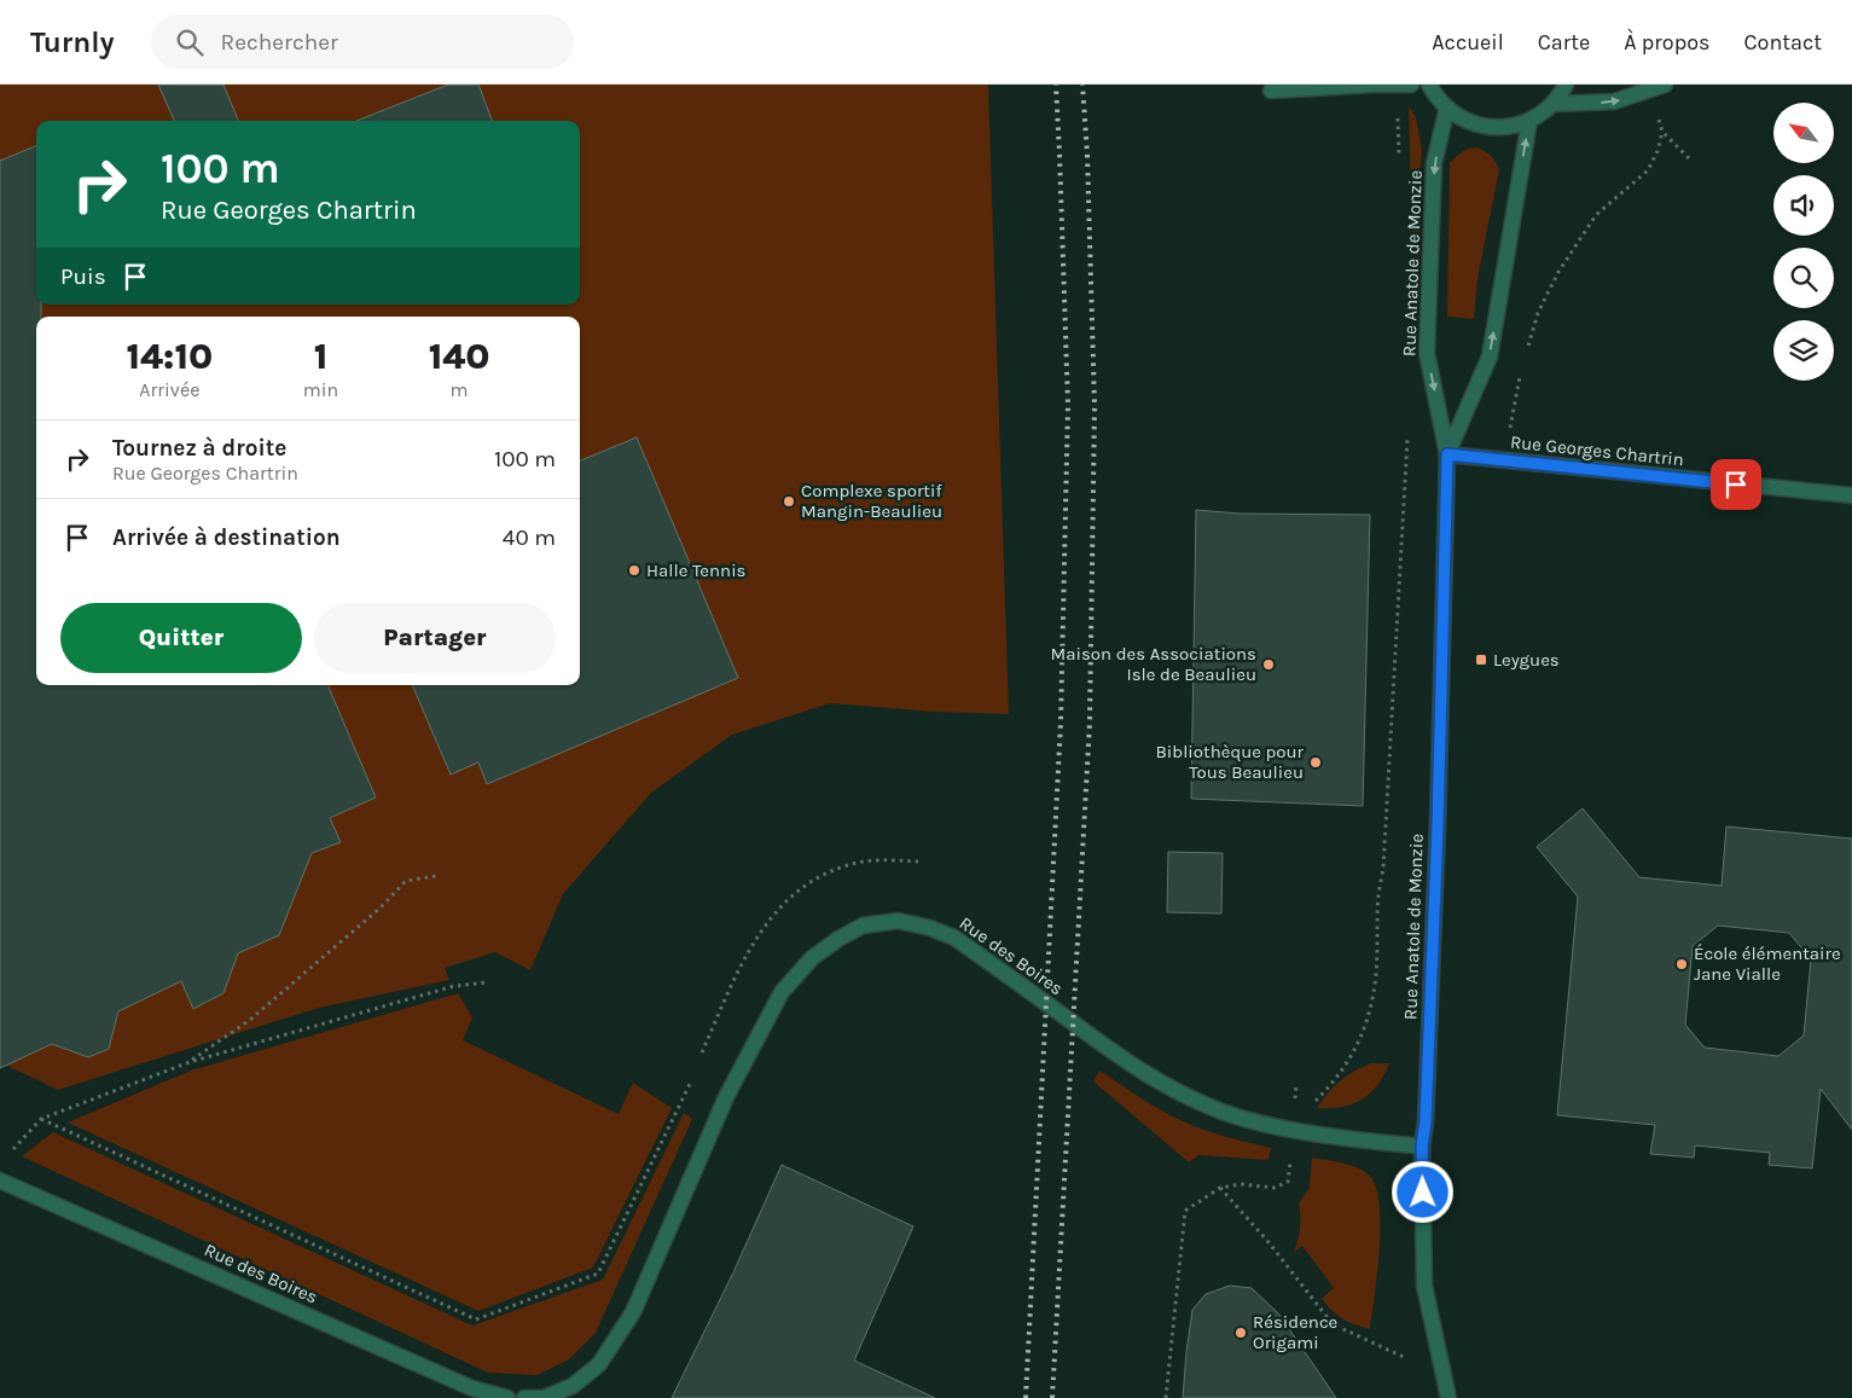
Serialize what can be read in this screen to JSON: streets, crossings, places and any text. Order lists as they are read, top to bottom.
{
  "streets": {
    "street": ["Rue Anatole de Monzie", "Rue Georges Chartrin", "Rue des Boires"]
  },
  "crossings": [
    ["Rue Anatole de Monzie", "Rue Georges Chartrin"],
    ["Rue Anatole de Monzie", "Rue des Boires"]
  ],
  "places": {
    "other": [
      "Complexe sportif Mangin-Beaulieu",
      "Halle Tennis",
      "Maison des Associations Isle de Beaulieu",
      "Bibliothèque pour Tous Beaulieu",
      "École élémentaire Jane Vialle",
      "Résidence Origami"
    ],
    "transit": ["Leygues"]
  },
  "north": "top left",
  "page": {
    "header": "Turnly",
    "search": "Rechercher",
    "nav": [
      "Accueil",
      "Carte",
      "À propos",
      "Contact"
    ],
    "turn": ["100 m", "Rue Georges Chartrin"],
    "then": "Puis",
    "eta": [
      "14:10",
      "Arrivée",
      "1",
      "min",
      "140",
      "m"
    ],
    "list": [
      {
        "name": "Tournez à droite",
        "note": "Rue Georges Chartrin",
        "value": "100 m"
      },
      {
        "name": "Arrivée à destination",
        "value": "40 m"
      }
    ],
    "buttons": ["Quitter", "Partager"]
  }
}
